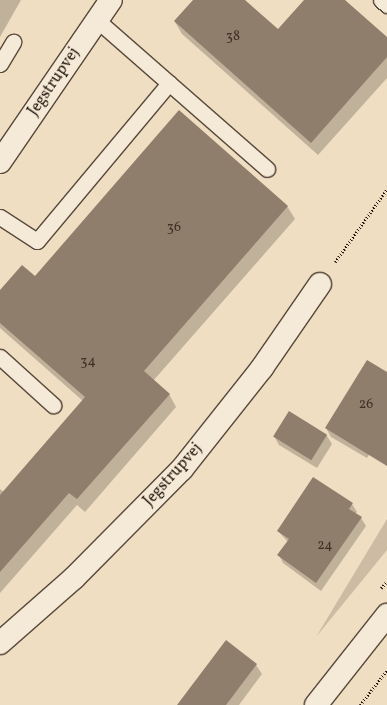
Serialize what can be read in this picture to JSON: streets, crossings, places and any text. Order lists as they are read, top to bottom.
{
  "streets": {
    "street": ["Jegstrupvej"]
  },
  "house_numbers": [
    "38",
    "36",
    "34",
    "26",
    "24"
  ]
}
